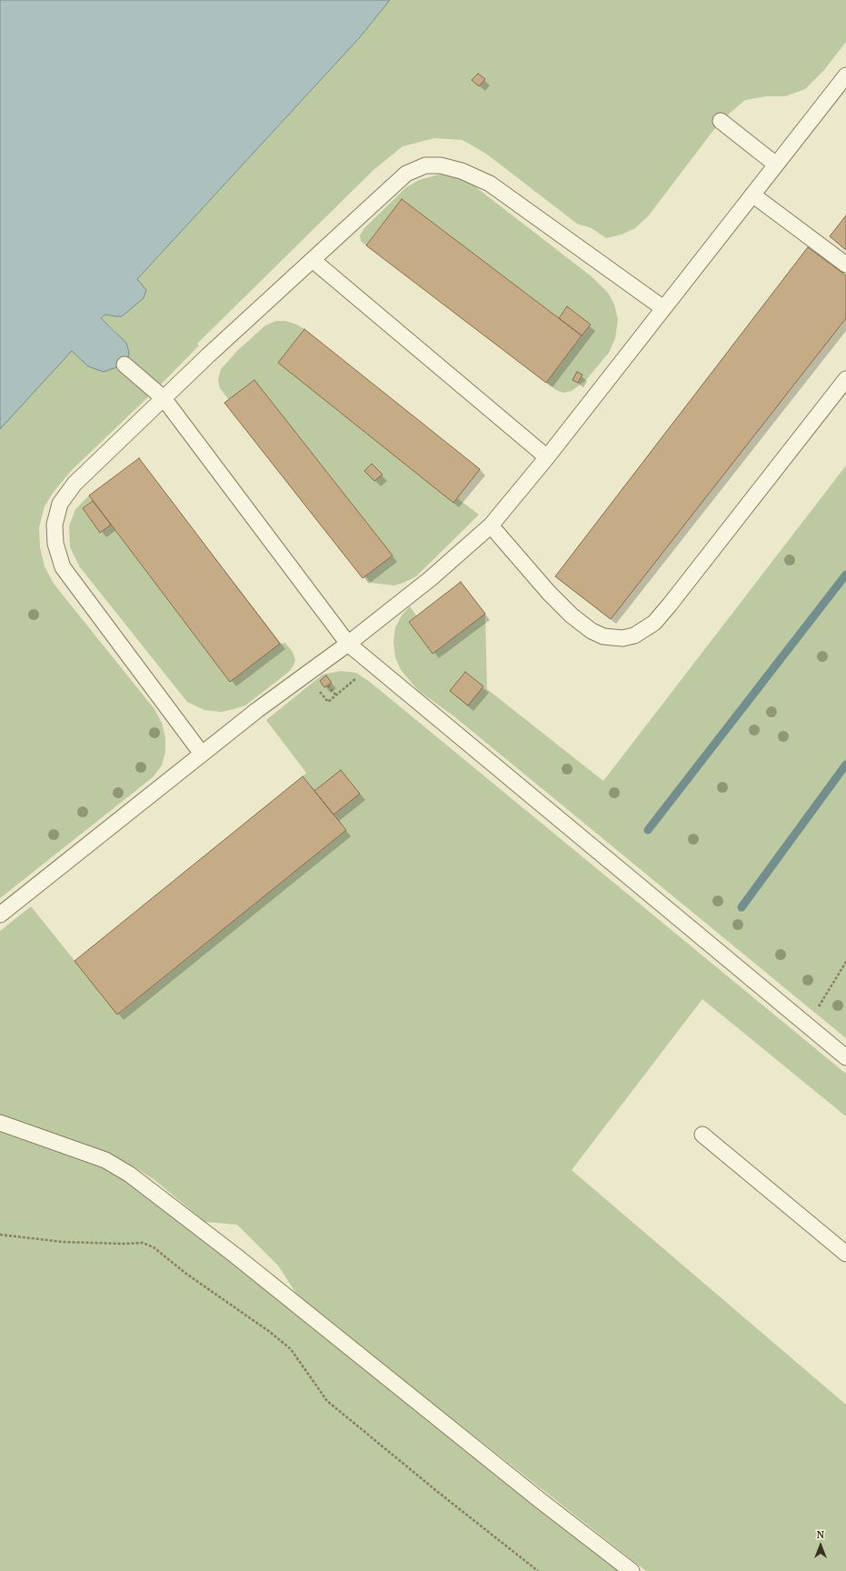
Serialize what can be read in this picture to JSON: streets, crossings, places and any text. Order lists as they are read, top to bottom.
{
  "north": "top"
}
